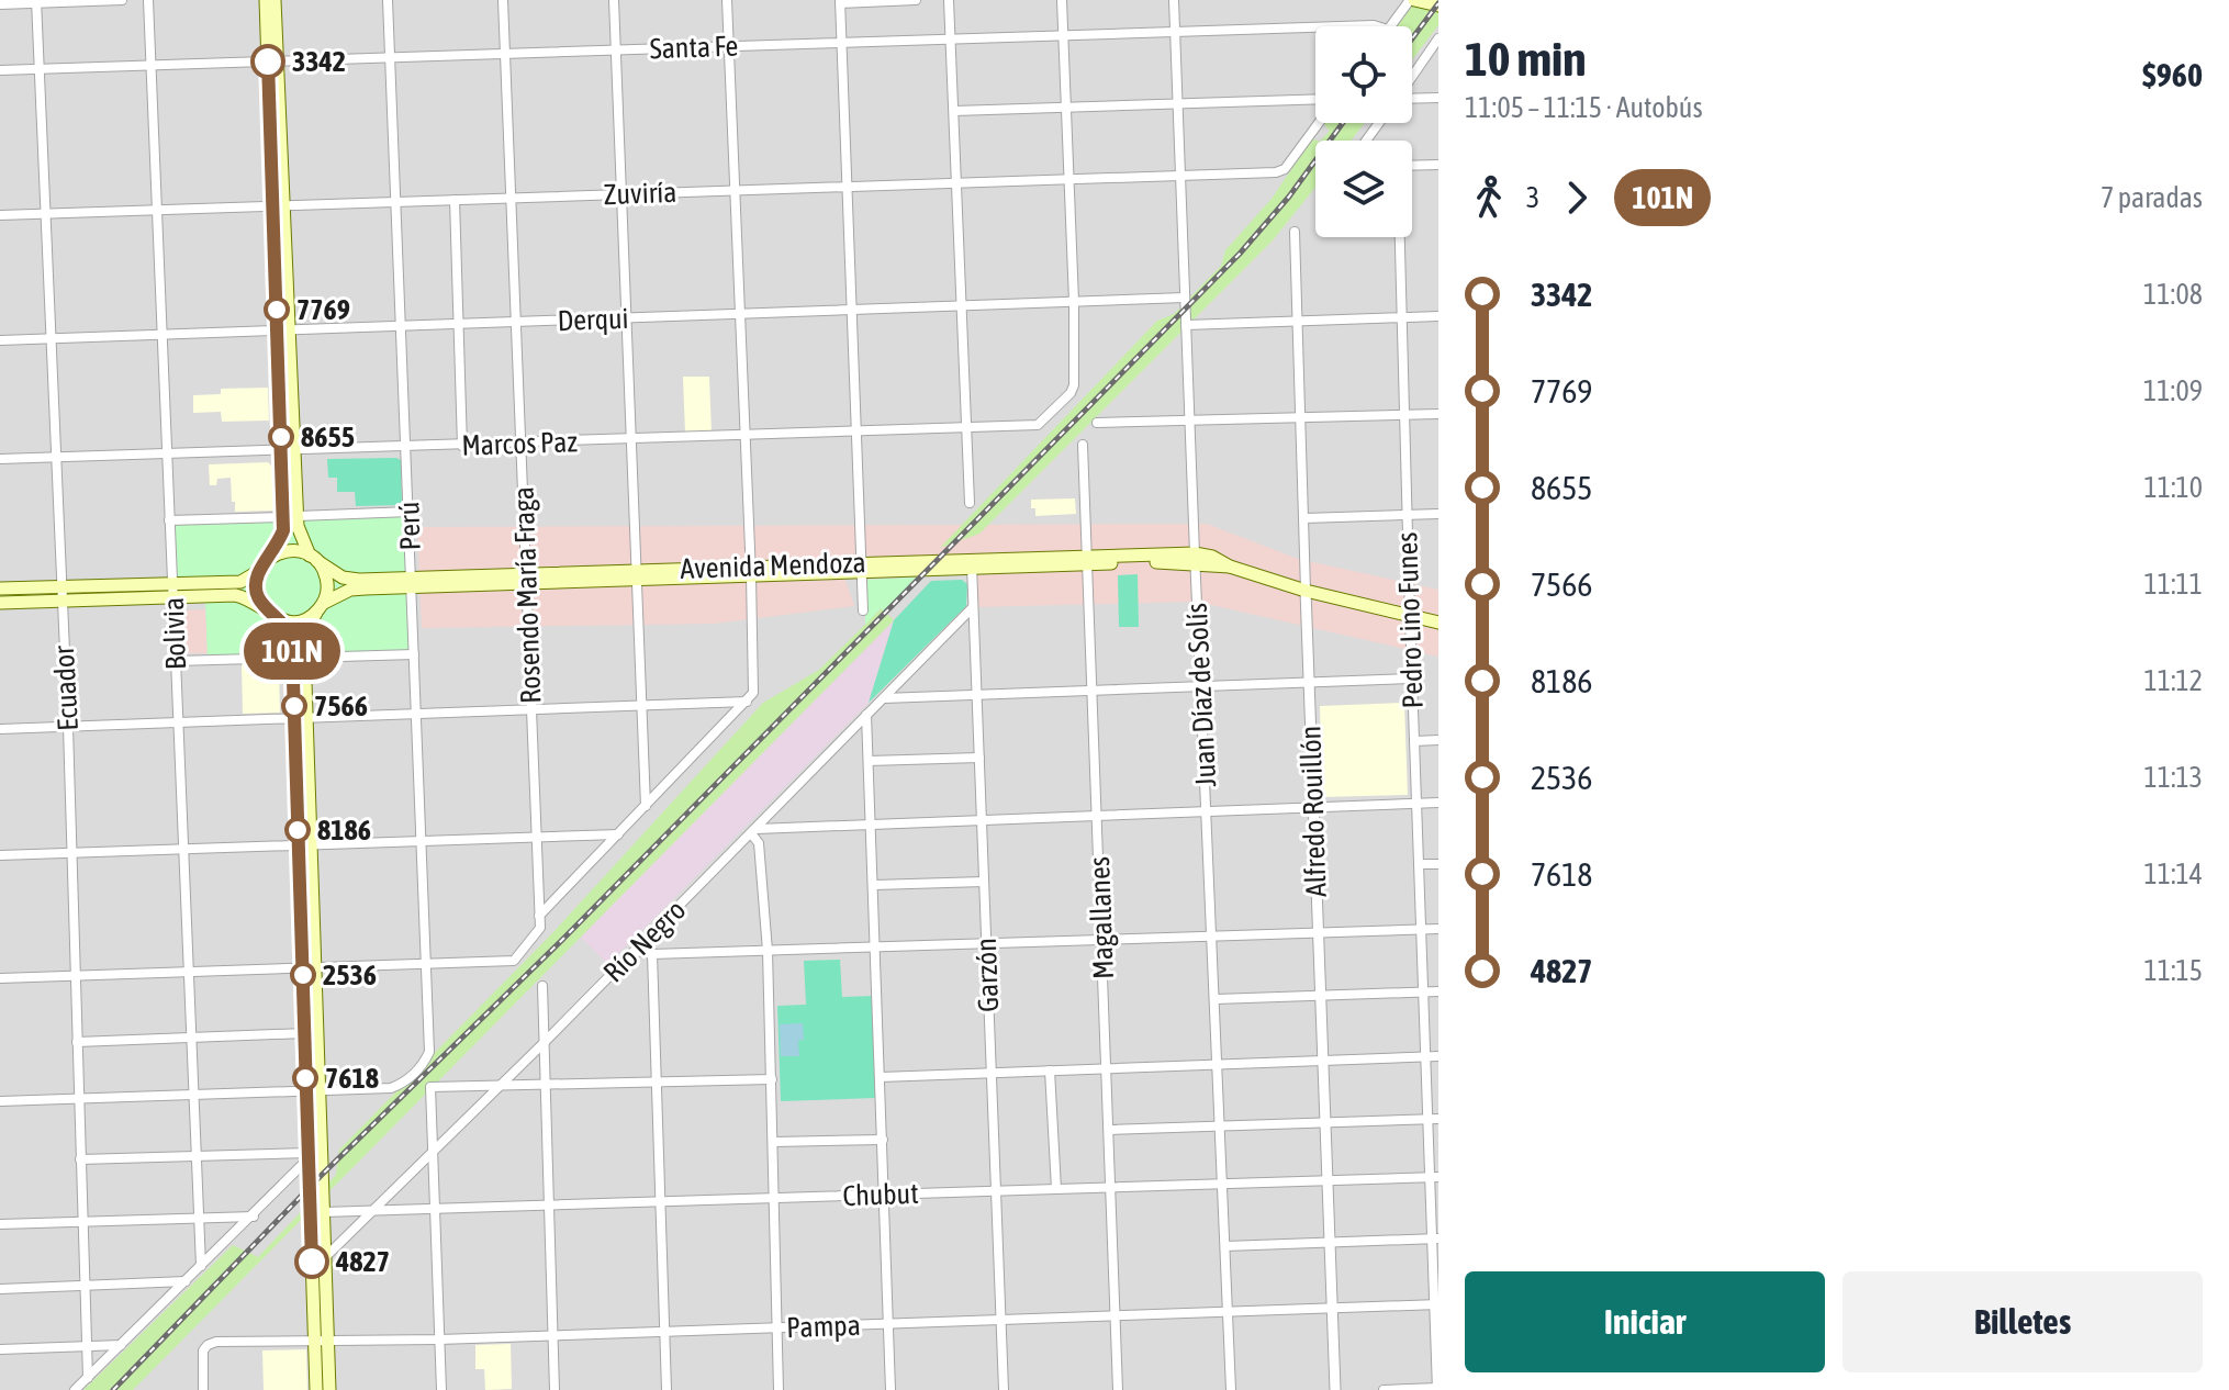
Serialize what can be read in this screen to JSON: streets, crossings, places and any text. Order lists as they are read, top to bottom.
{
  "streets": {
    "main road": ["Avenida Mendoza"],
    "street": [
      "Santa Fe",
      "Zuviría",
      "Derqui",
      "Marcos Paz",
      "Perú",
      "Rosendo María Fraga",
      "Pedro Lino Funes",
      "Bolivia",
      "Ecuador",
      "Juan Díaz de Solís",
      "Alfredo Rouillón",
      "Magallanes",
      "Río Negro",
      "Garzón",
      "Chubut",
      "Pampa"
    ]
  },
  "crossings": [
    ["Santa Fe", "Perú"],
    ["Santa Fe", "Rosendo María Fraga"],
    ["Santa Fe", "Bolivia"],
    ["Santa Fe", "Ecuador"],
    ["Santa Fe", "Juan Díaz de Solís"],
    ["Zuviría", "Perú"],
    ["Zuviría", "Rosendo María Fraga"],
    ["Zuviría", "Bolivia"],
    ["Zuviría", "Ecuador"],
    ["Zuviría", "Juan Díaz de Solís"],
    ["Derqui", "Marcos Paz"],
    ["Derqui", "Perú"],
    ["Derqui", "Rosendo María Fraga"],
    ["Derqui", "Bolivia"],
    ["Derqui", "Ecuador"],
    ["Derqui", "Juan Díaz de Solís"],
    ["Marcos Paz", "Perú"],
    ["Marcos Paz", "Rosendo María Fraga"],
    ["Marcos Paz", "Bolivia"],
    ["Marcos Paz", "Ecuador"],
    ["Perú", "Avenida Mendoza"],
    ["Perú", "Rosendo María Fraga"],
    ["Avenida Mendoza", "Rosendo María Fraga"],
    ["Avenida Mendoza", "Pedro Lino Funes"],
    ["Avenida Mendoza", "Juan Díaz de Solís"],
    ["Avenida Mendoza", "Alfredo Rouillón"],
    ["Avenida Mendoza", "Magallanes"],
    ["Avenida Mendoza", "Garzón"],
    ["Pedro Lino Funes", "Chubut"],
    ["Pedro Lino Funes", "Pampa"],
    ["Juan Díaz de Solís", "Chubut"],
    ["Juan Díaz de Solís", "Pampa"],
    ["Alfredo Rouillón", "Chubut"],
    ["Alfredo Rouillón", "Pampa"],
    ["Magallanes", "Chubut"],
    ["Magallanes", "Pampa"],
    ["Río Negro", "Garzón"],
    ["Río Negro", "Chubut"],
    ["Garzón", "Chubut"],
    ["Garzón", "Pampa"]
  ],
  "places": [
    "3342",
    "7769",
    "8655",
    "7566",
    "8186",
    "2536",
    "7618",
    "4827"
  ],
  "lines": ["bus line 101N"],
  "page": {
    "on_map": "101N",
    "heading": ["10 min", "11:05 – 11:15 · Autobús", "$960"],
    "legs": ["3", "101N", "7 paradas"],
    "list": [
      {
        "name": "3342",
        "value": "11:08"
      },
      {
        "name": "7769",
        "value": "11:09"
      },
      {
        "name": "8655",
        "value": "11:10"
      },
      {
        "name": "7566",
        "value": "11:11"
      },
      {
        "name": "8186",
        "value": "11:12"
      },
      {
        "name": "2536",
        "value": "11:13"
      },
      {
        "name": "7618",
        "value": "11:14"
      },
      {
        "name": "4827",
        "value": "11:15"
      }
    ],
    "buttons": ["Iniciar", "Billetes"]
  }
}
